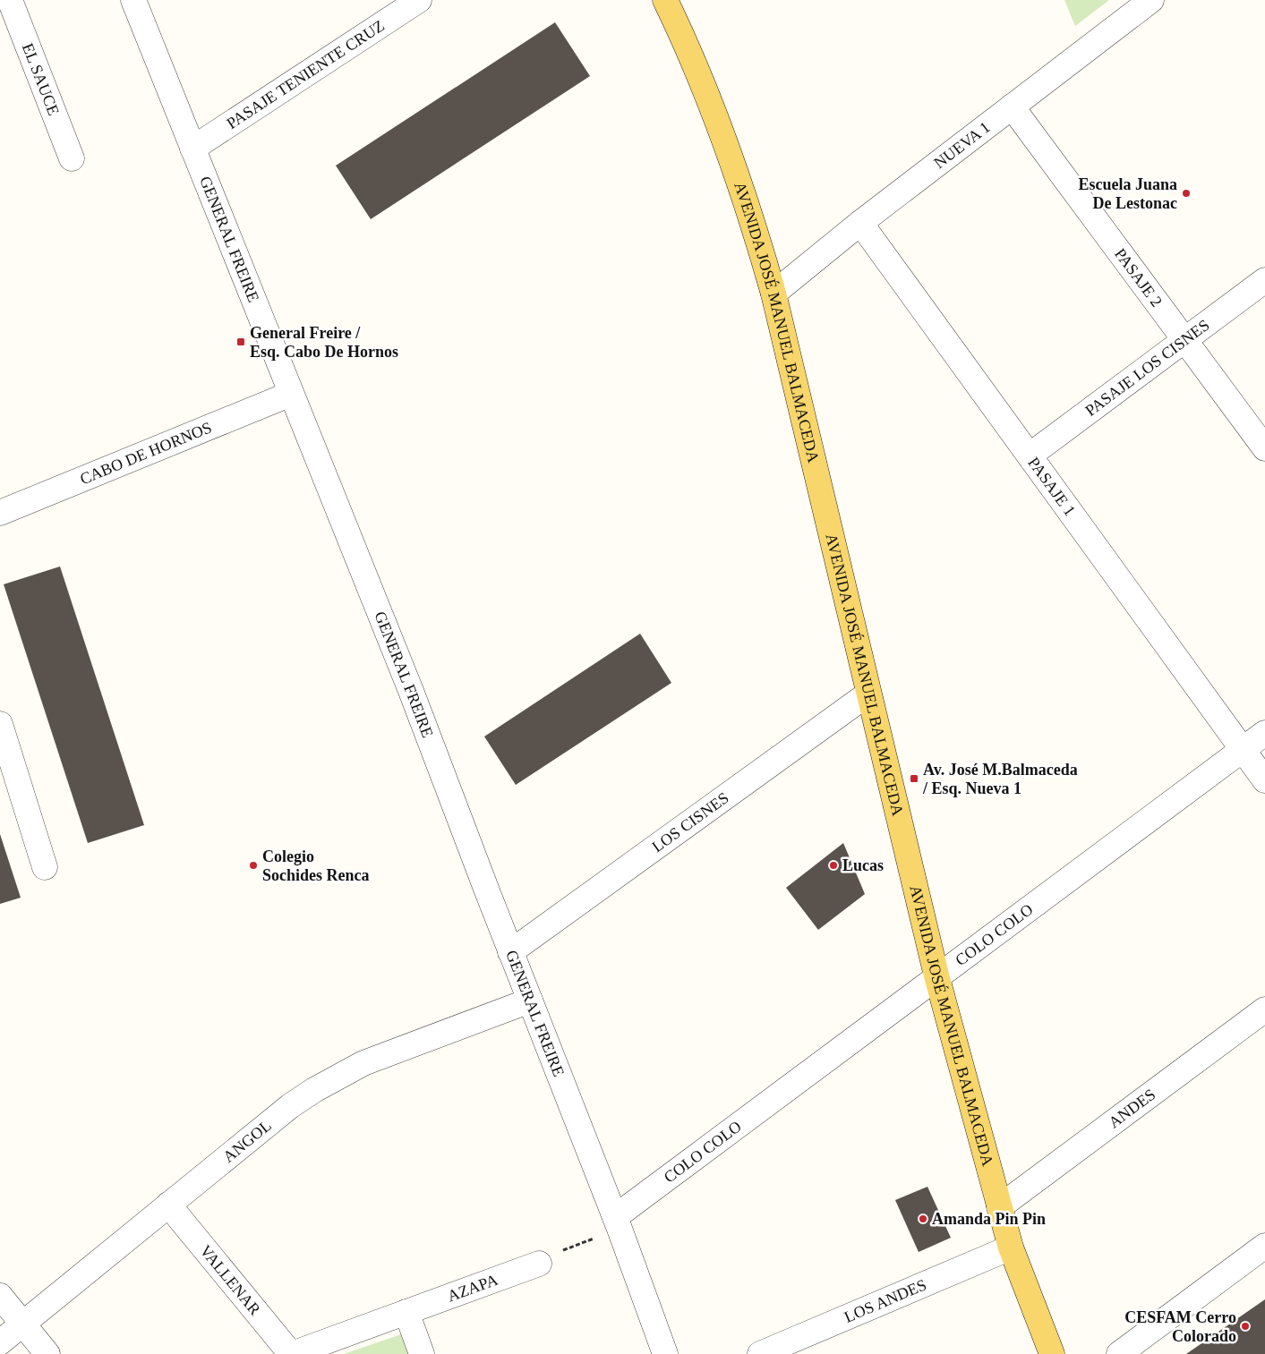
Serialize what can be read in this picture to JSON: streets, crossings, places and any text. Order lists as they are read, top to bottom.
{
  "streets": {
    "main road": ["AVENIDA JOSÉ MANUEL BALMACEDA"],
    "street": [
      "PASAJE TENIENTE CRUZ",
      "EL SAUCE",
      "NUEVA 1",
      "GENERAL FREIRE",
      "PASAJE 2",
      "PASAJE LOS CISNES",
      "CABO DE HORNOS",
      "PASAJE 1",
      "LOS CISNES",
      "COLO COLO",
      "ANDES",
      "ANGOL",
      "VALLENAR",
      "AZAPA",
      "LOS ANDES"
    ]
  },
  "crossings": [
    ["PASAJE TENIENTE CRUZ", "GENERAL FREIRE"],
    ["NUEVA 1", "PASAJE 2"],
    ["NUEVA 1", "AVENIDA JOSÉ MANUEL BALMACEDA"],
    ["NUEVA 1", "PASAJE 1"],
    ["GENERAL FREIRE", "CABO DE HORNOS"],
    ["GENERAL FREIRE", "LOS CISNES"],
    ["GENERAL FREIRE", "COLO COLO"],
    ["GENERAL FREIRE", "ANGOL"],
    ["PASAJE 2", "PASAJE LOS CISNES"],
    ["AVENIDA JOSÉ MANUEL BALMACEDA", "LOS CISNES"],
    ["AVENIDA JOSÉ MANUEL BALMACEDA", "COLO COLO"],
    ["AVENIDA JOSÉ MANUEL BALMACEDA", "ANDES"],
    ["AVENIDA JOSÉ MANUEL BALMACEDA", "LOS ANDES"],
    ["PASAJE LOS CISNES", "PASAJE 1"],
    ["PASAJE 1", "COLO COLO"],
    ["ANGOL", "VALLENAR"],
    ["VALLENAR", "AZAPA"]
  ],
  "places": {
    "other": [
      "Escuela Juana De Lestonac",
      "Colegio Sochides Renca",
      "Lucas",
      "Amanda Pin Pin",
      "CESFAM Cerro Colorado"
    ],
    "transit": ["General Freire / Esq. Cabo De Hornos", "Av. José M.Balmaceda / Esq. Nueva 1"]
  }
}
